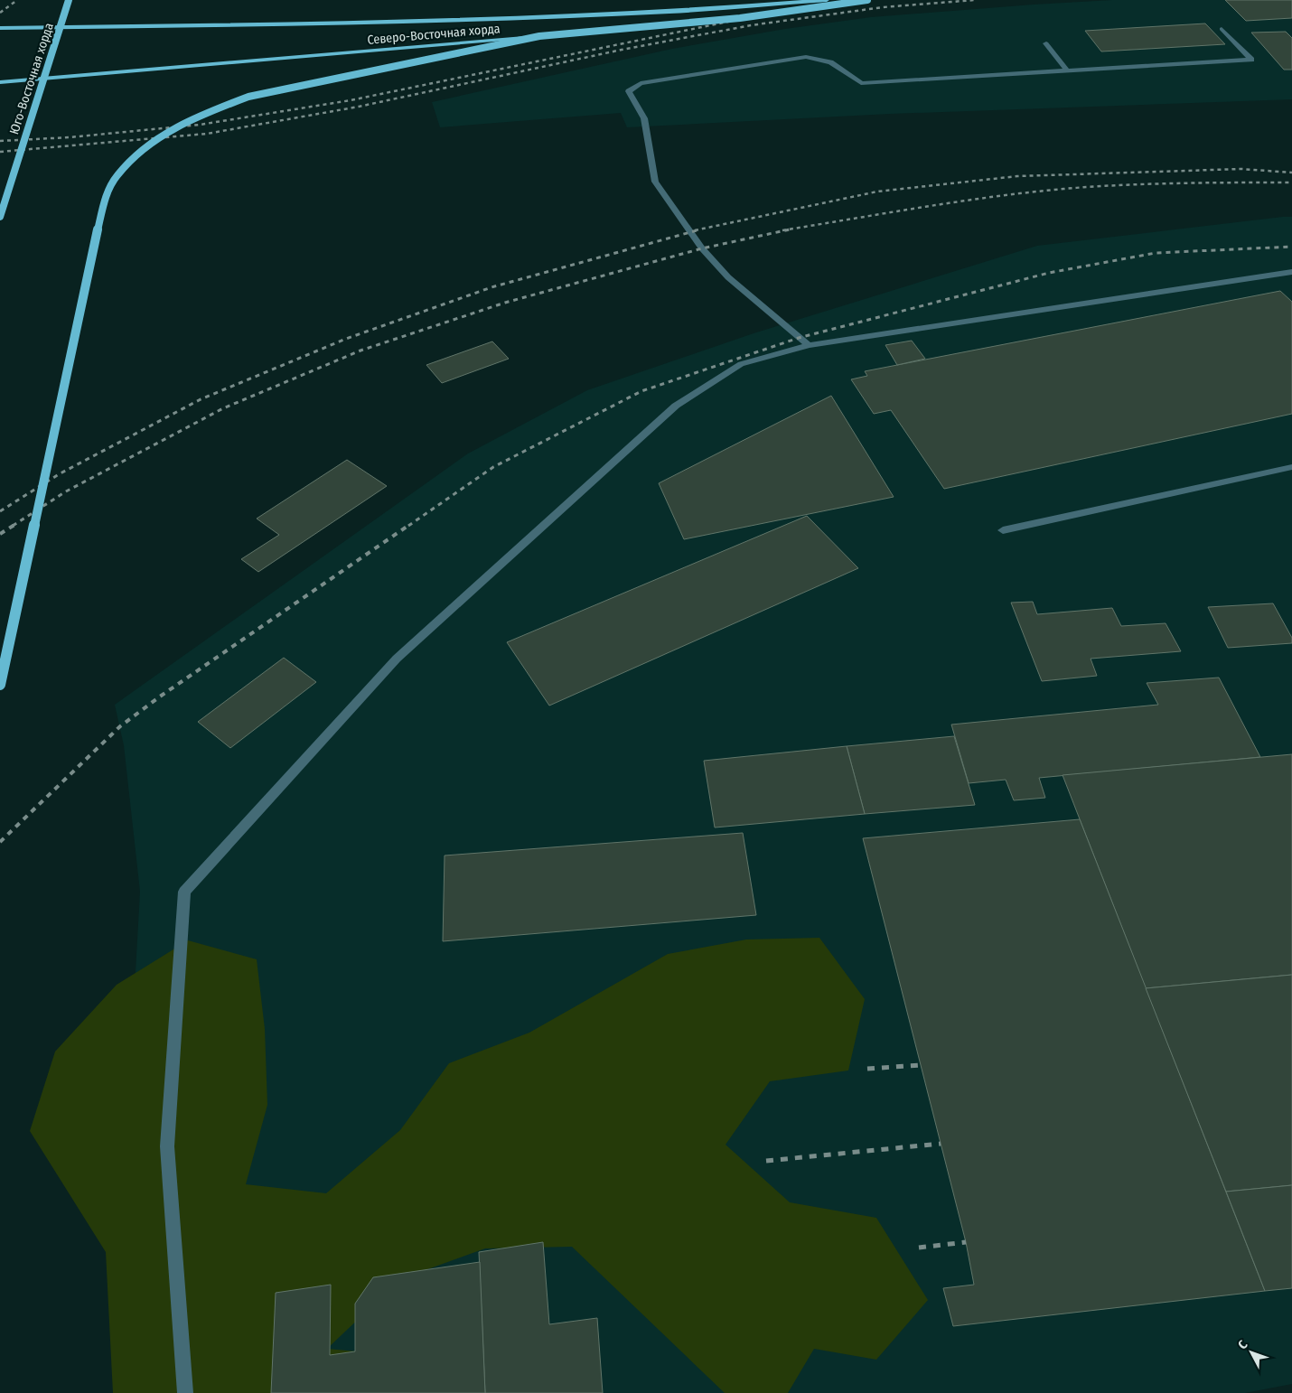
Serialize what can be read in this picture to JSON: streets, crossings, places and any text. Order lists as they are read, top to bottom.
{
  "streets": {
    "main road": ["Северо-Восточная хорда", "Юго-Восточная хорда"]
  },
  "north": "top left"
}
